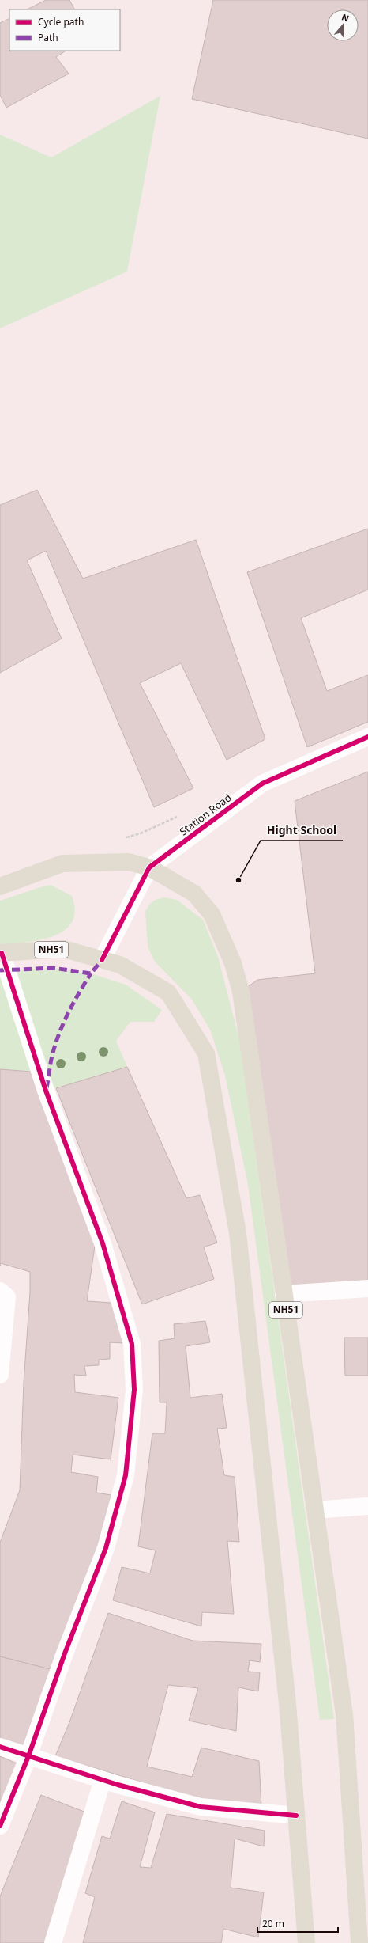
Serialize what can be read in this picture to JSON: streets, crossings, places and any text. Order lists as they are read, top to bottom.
{
  "streets": {
    "highway": ["NH51"],
    "street": ["Station Road"]
  },
  "crossings": [
    ["Station Road", "NH51"]
  ],
  "places": ["Hight School"],
  "legend": ["Cycle path", "Path"],
  "scale_bar": "20 m",
  "north": "top"
}
